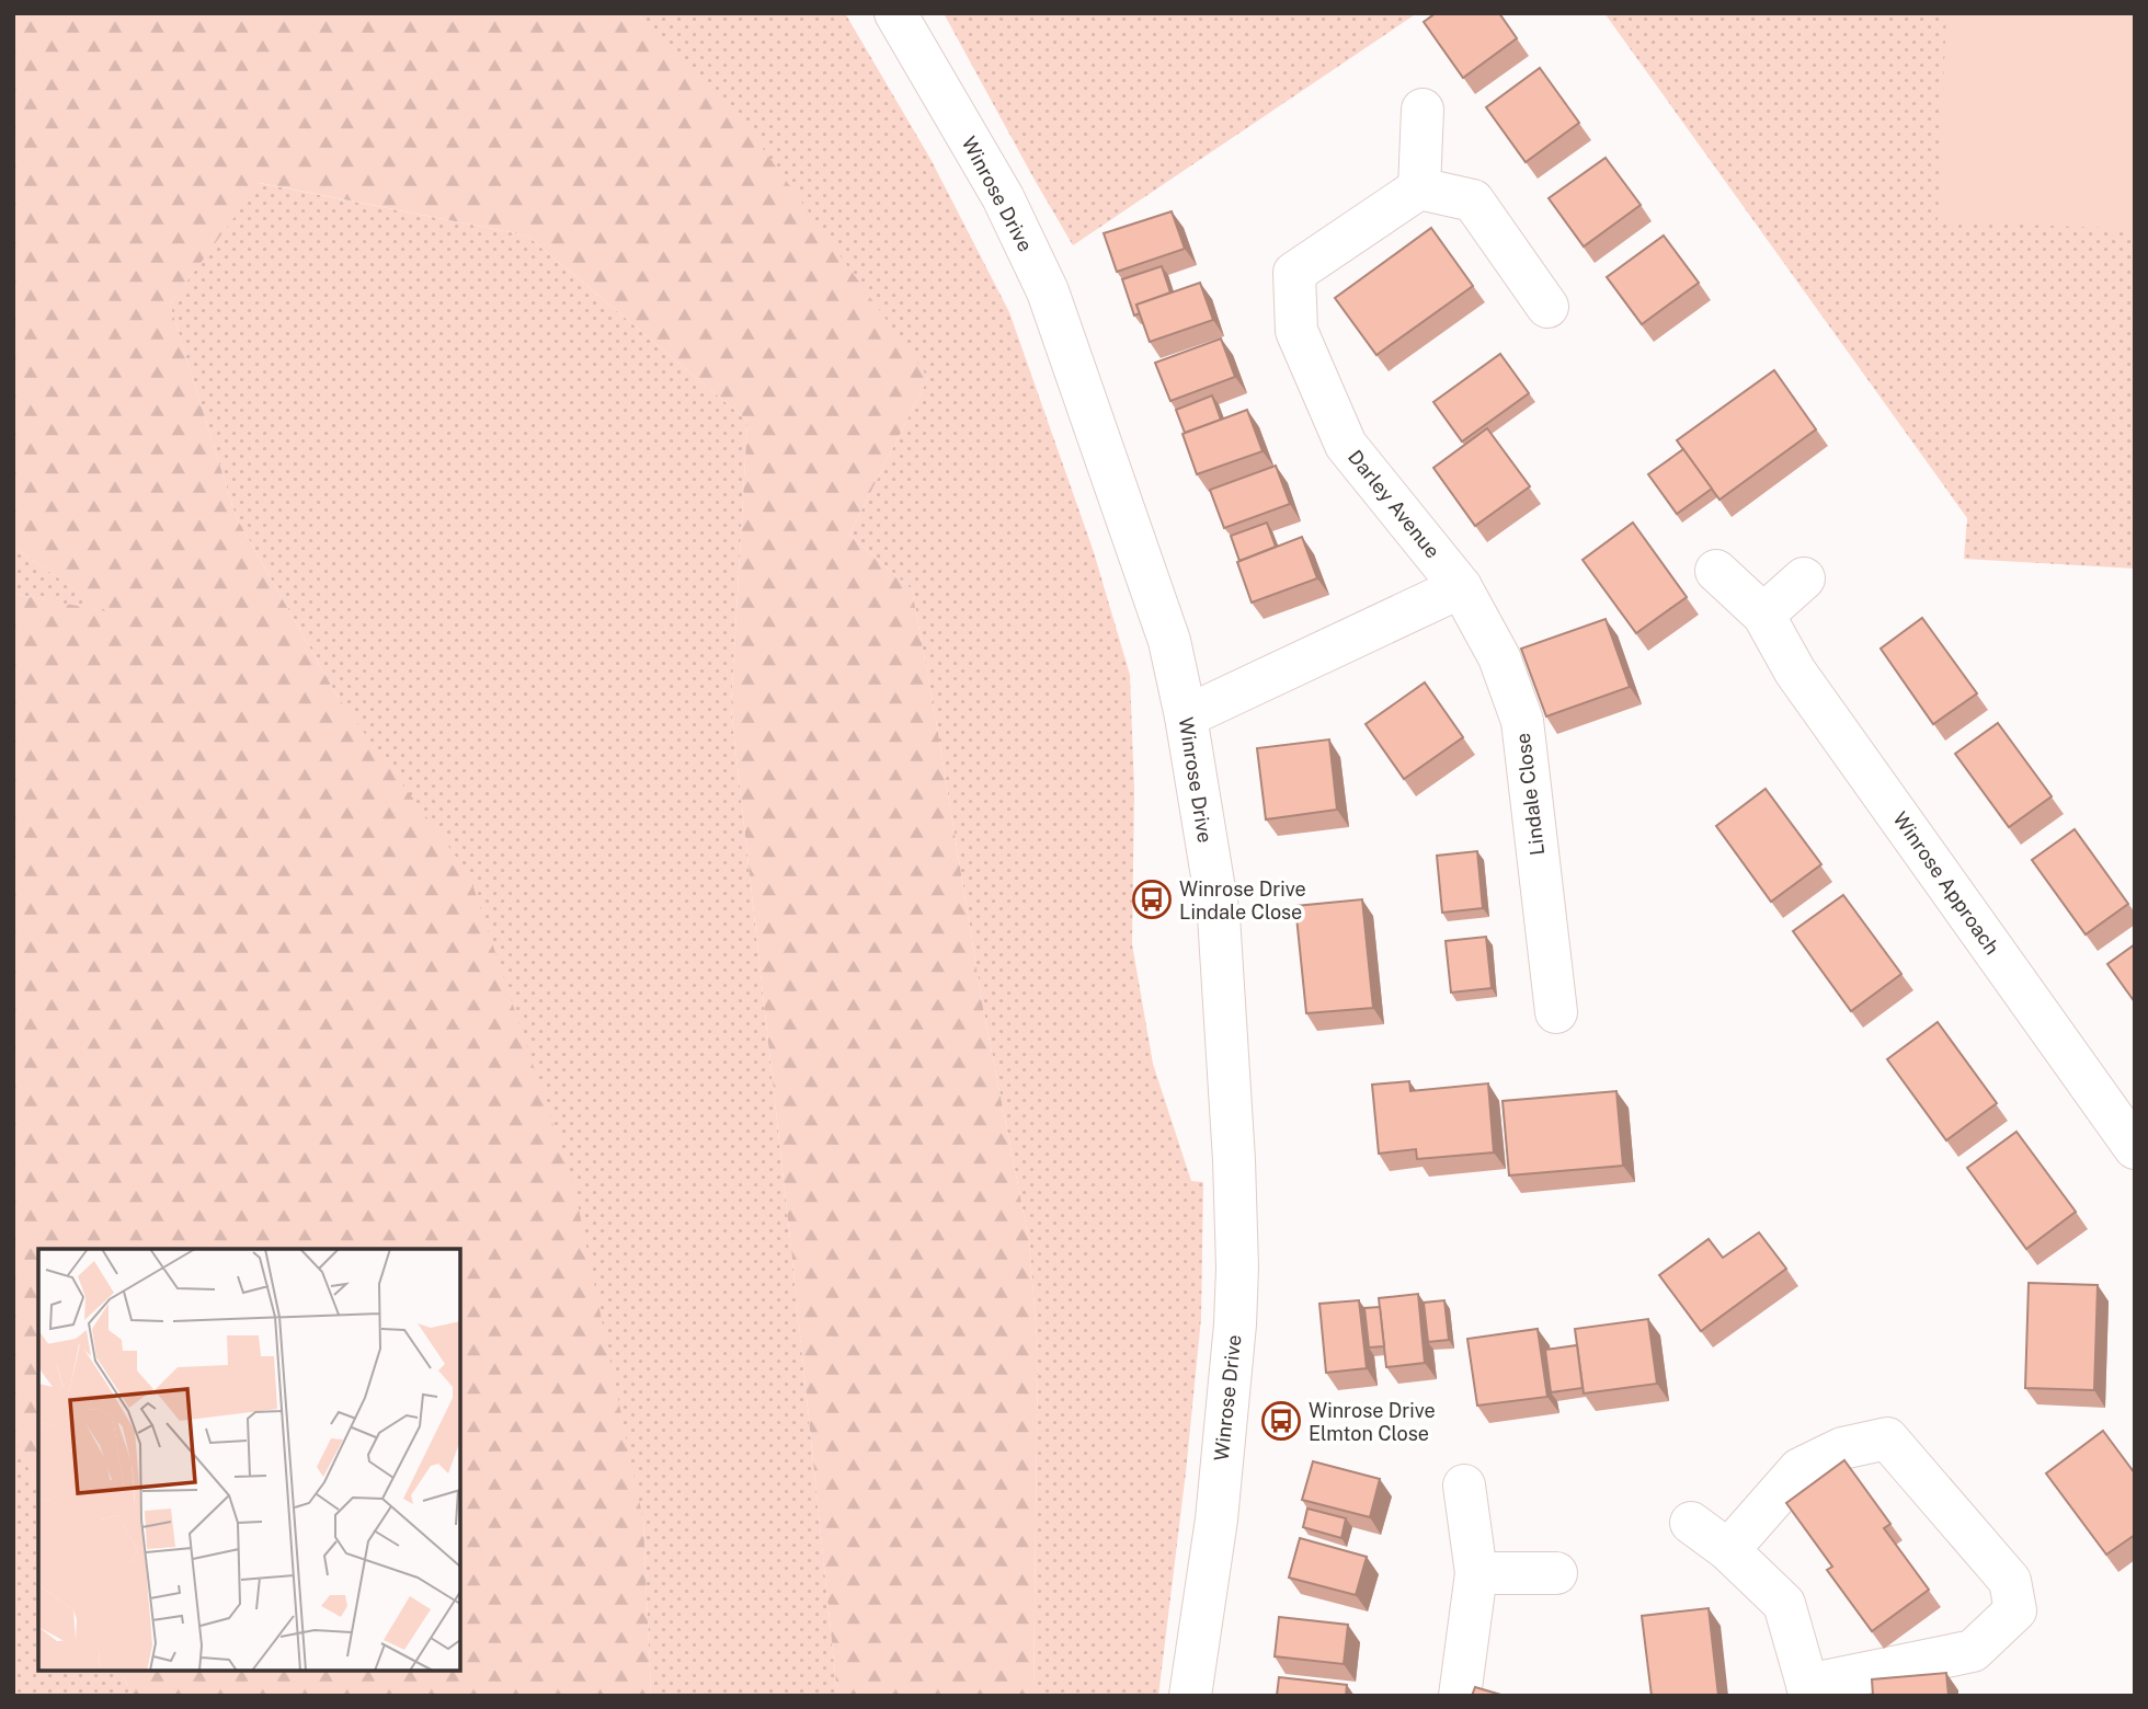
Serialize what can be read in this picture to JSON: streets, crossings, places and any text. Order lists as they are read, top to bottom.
{
  "streets": {
    "street": [
      "Winrose Drive",
      "Darley Avenue",
      "Lindale Close",
      "Winrose Approach"
    ]
  },
  "crossings": [
    ["Darley Avenue", "Lindale Close"]
  ],
  "places": {
    "bus stop": ["Winrose Drive Lindale Close", "Winrose Drive Elmton Close"]
  }
}
